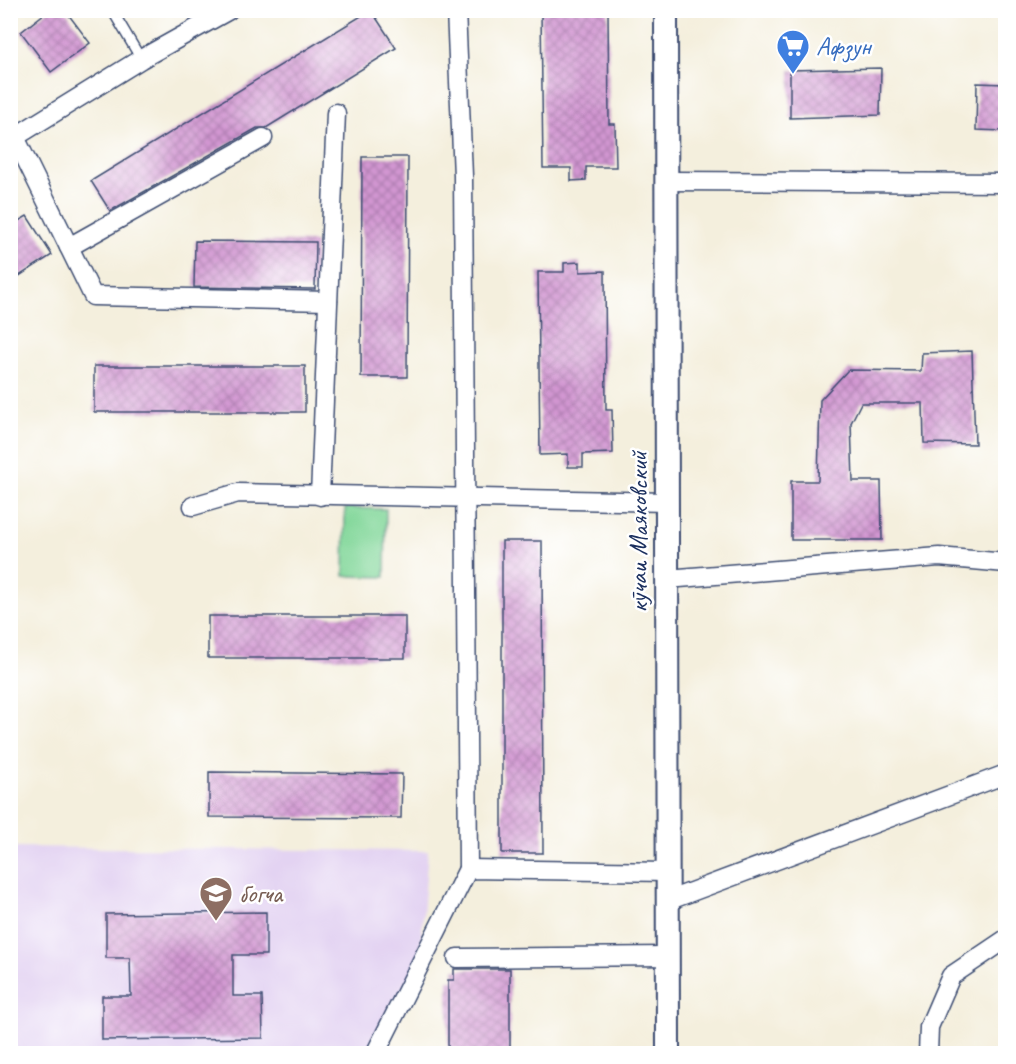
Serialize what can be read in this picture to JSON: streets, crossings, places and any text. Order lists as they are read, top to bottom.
{
  "streets": {
    "street": ["кӯчаи Маяковский"]
  },
  "places": {
    "supermarket": ["Афзун"],
    "school or university": ["богча"]
  }
}
